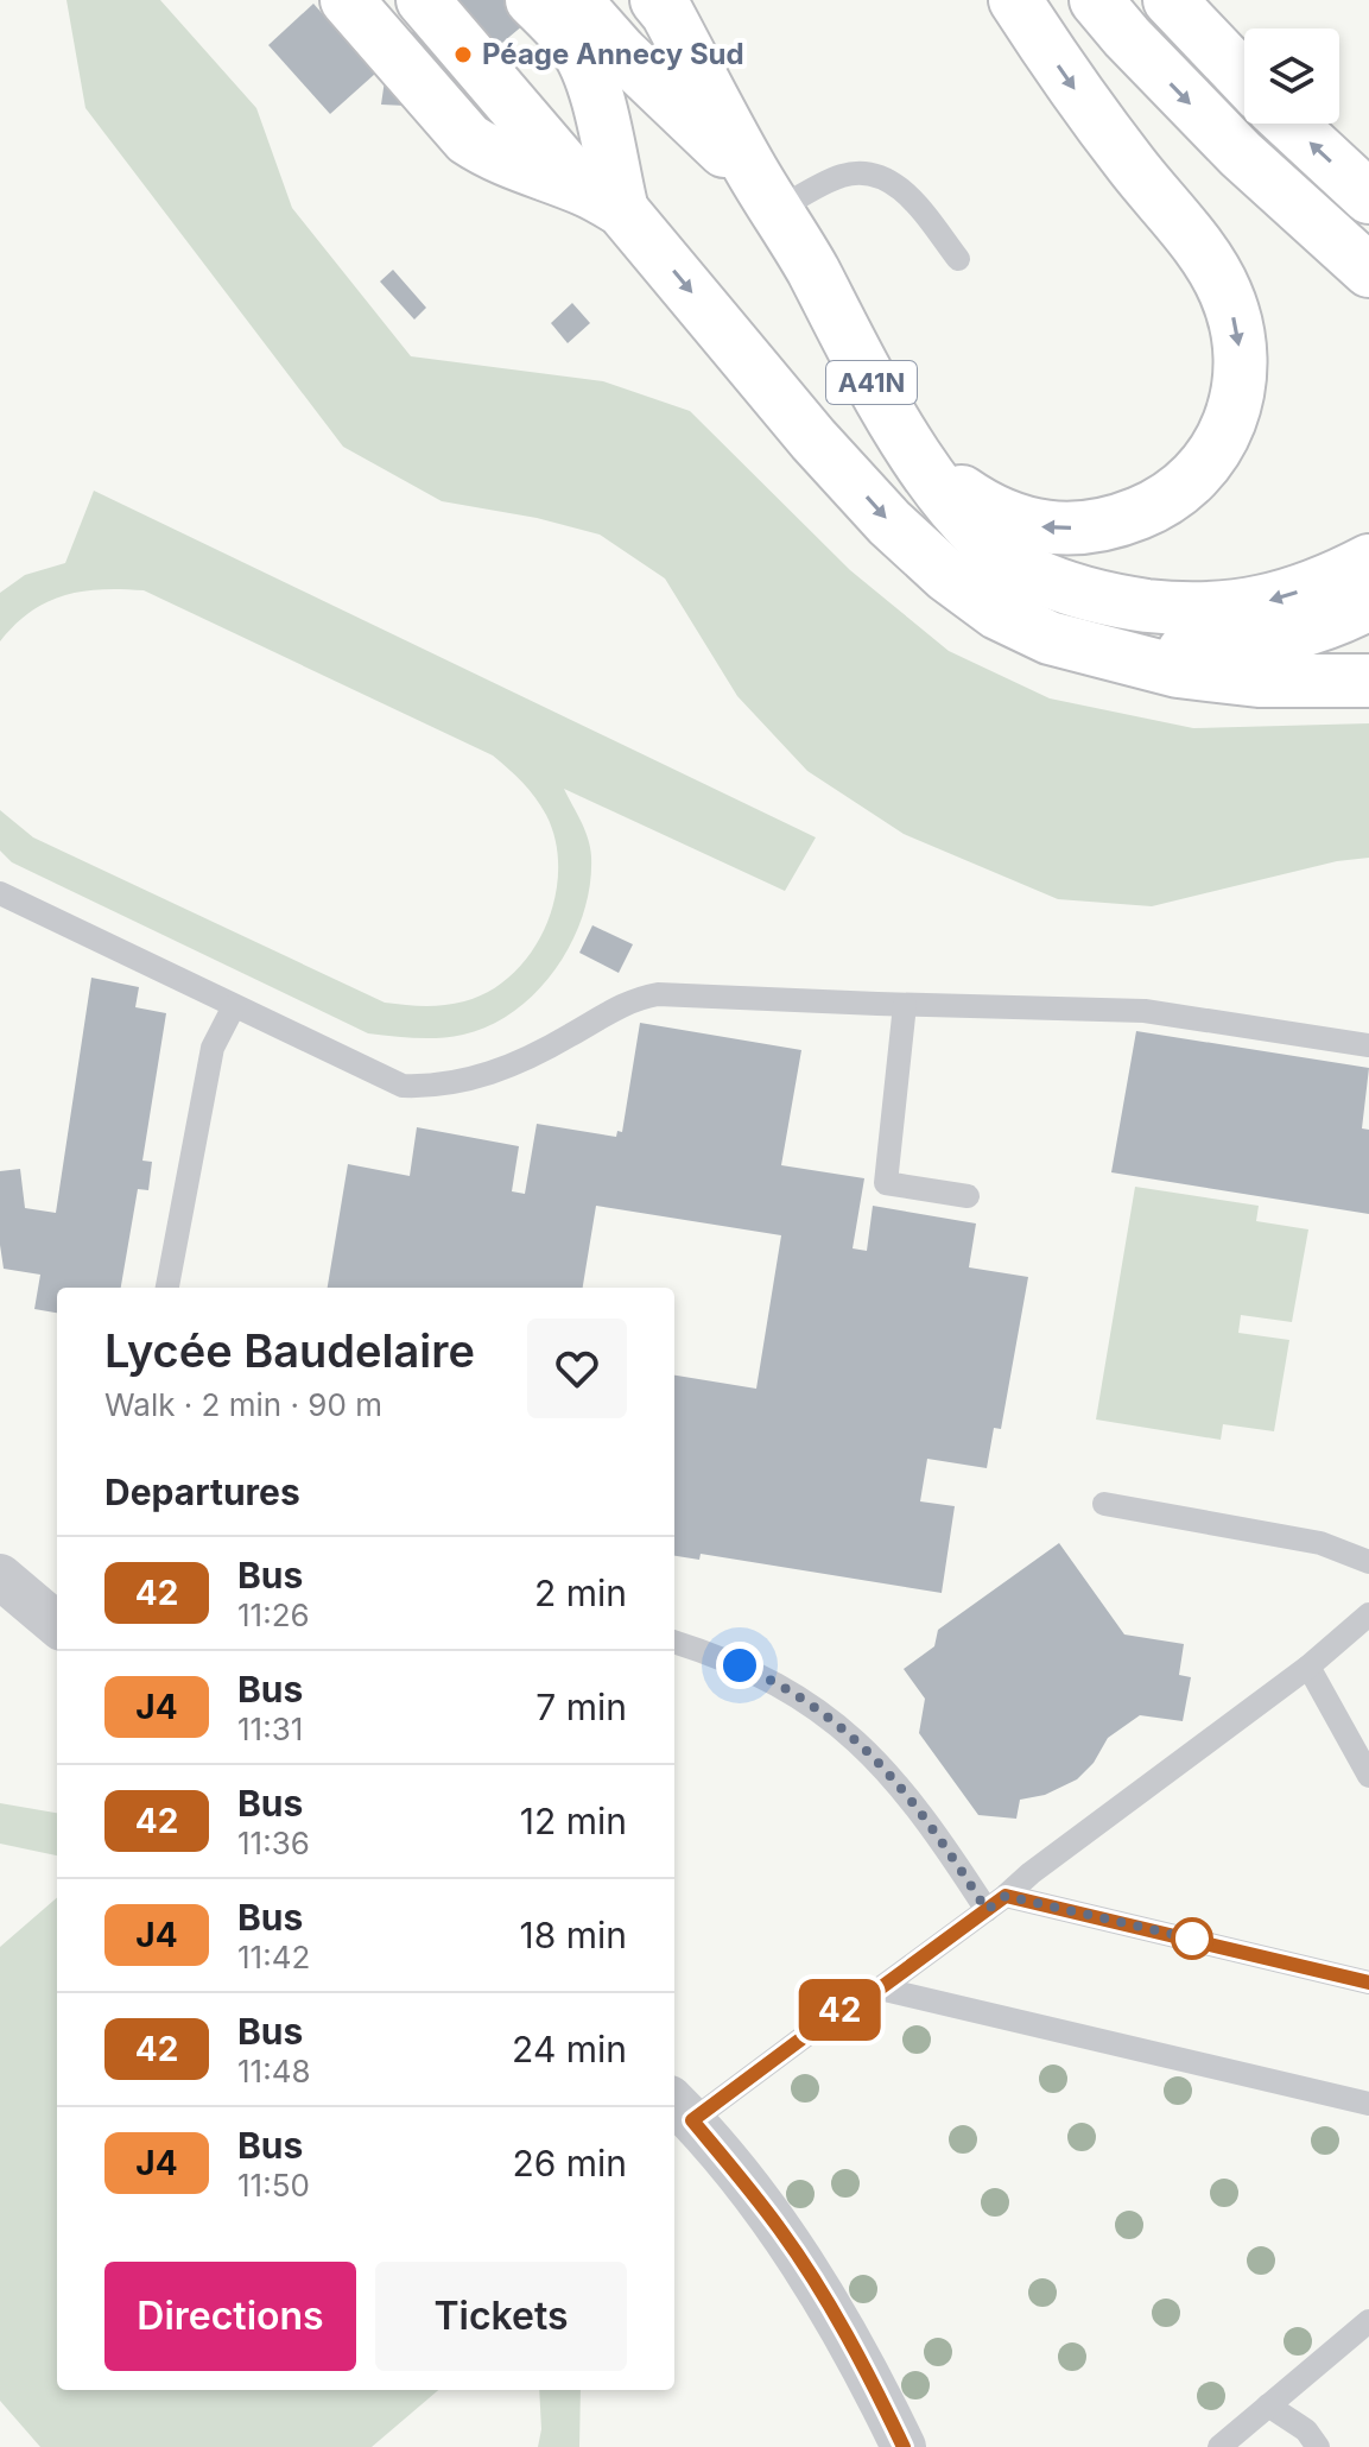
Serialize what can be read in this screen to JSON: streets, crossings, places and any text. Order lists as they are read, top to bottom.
{
  "streets": {
    "highway": ["A41N"]
  },
  "places": ["Péage Annecy Sud"],
  "lines": ["bus line 42"],
  "page": {
    "on_map": "42",
    "heading": [
      ["Lycée Baudelaire", "Walk · 2 min · 90 m"],
      "Departures"
    ],
    "list": [
      {
        "mark": "42",
        "name": "Bus",
        "note": "11:26",
        "value": "2 min"
      },
      {
        "mark": "J4",
        "name": "Bus",
        "note": "11:31",
        "value": "7 min"
      },
      {
        "mark": "42",
        "name": "Bus",
        "note": "11:36",
        "value": "12 min"
      },
      {
        "mark": "J4",
        "name": "Bus",
        "note": "11:42",
        "value": "18 min"
      },
      {
        "mark": "42",
        "name": "Bus",
        "note": "11:48",
        "value": "24 min"
      },
      {
        "mark": "J4",
        "name": "Bus",
        "note": "11:50",
        "value": "26 min"
      }
    ],
    "buttons": ["Directions", "Tickets"]
  }
}
